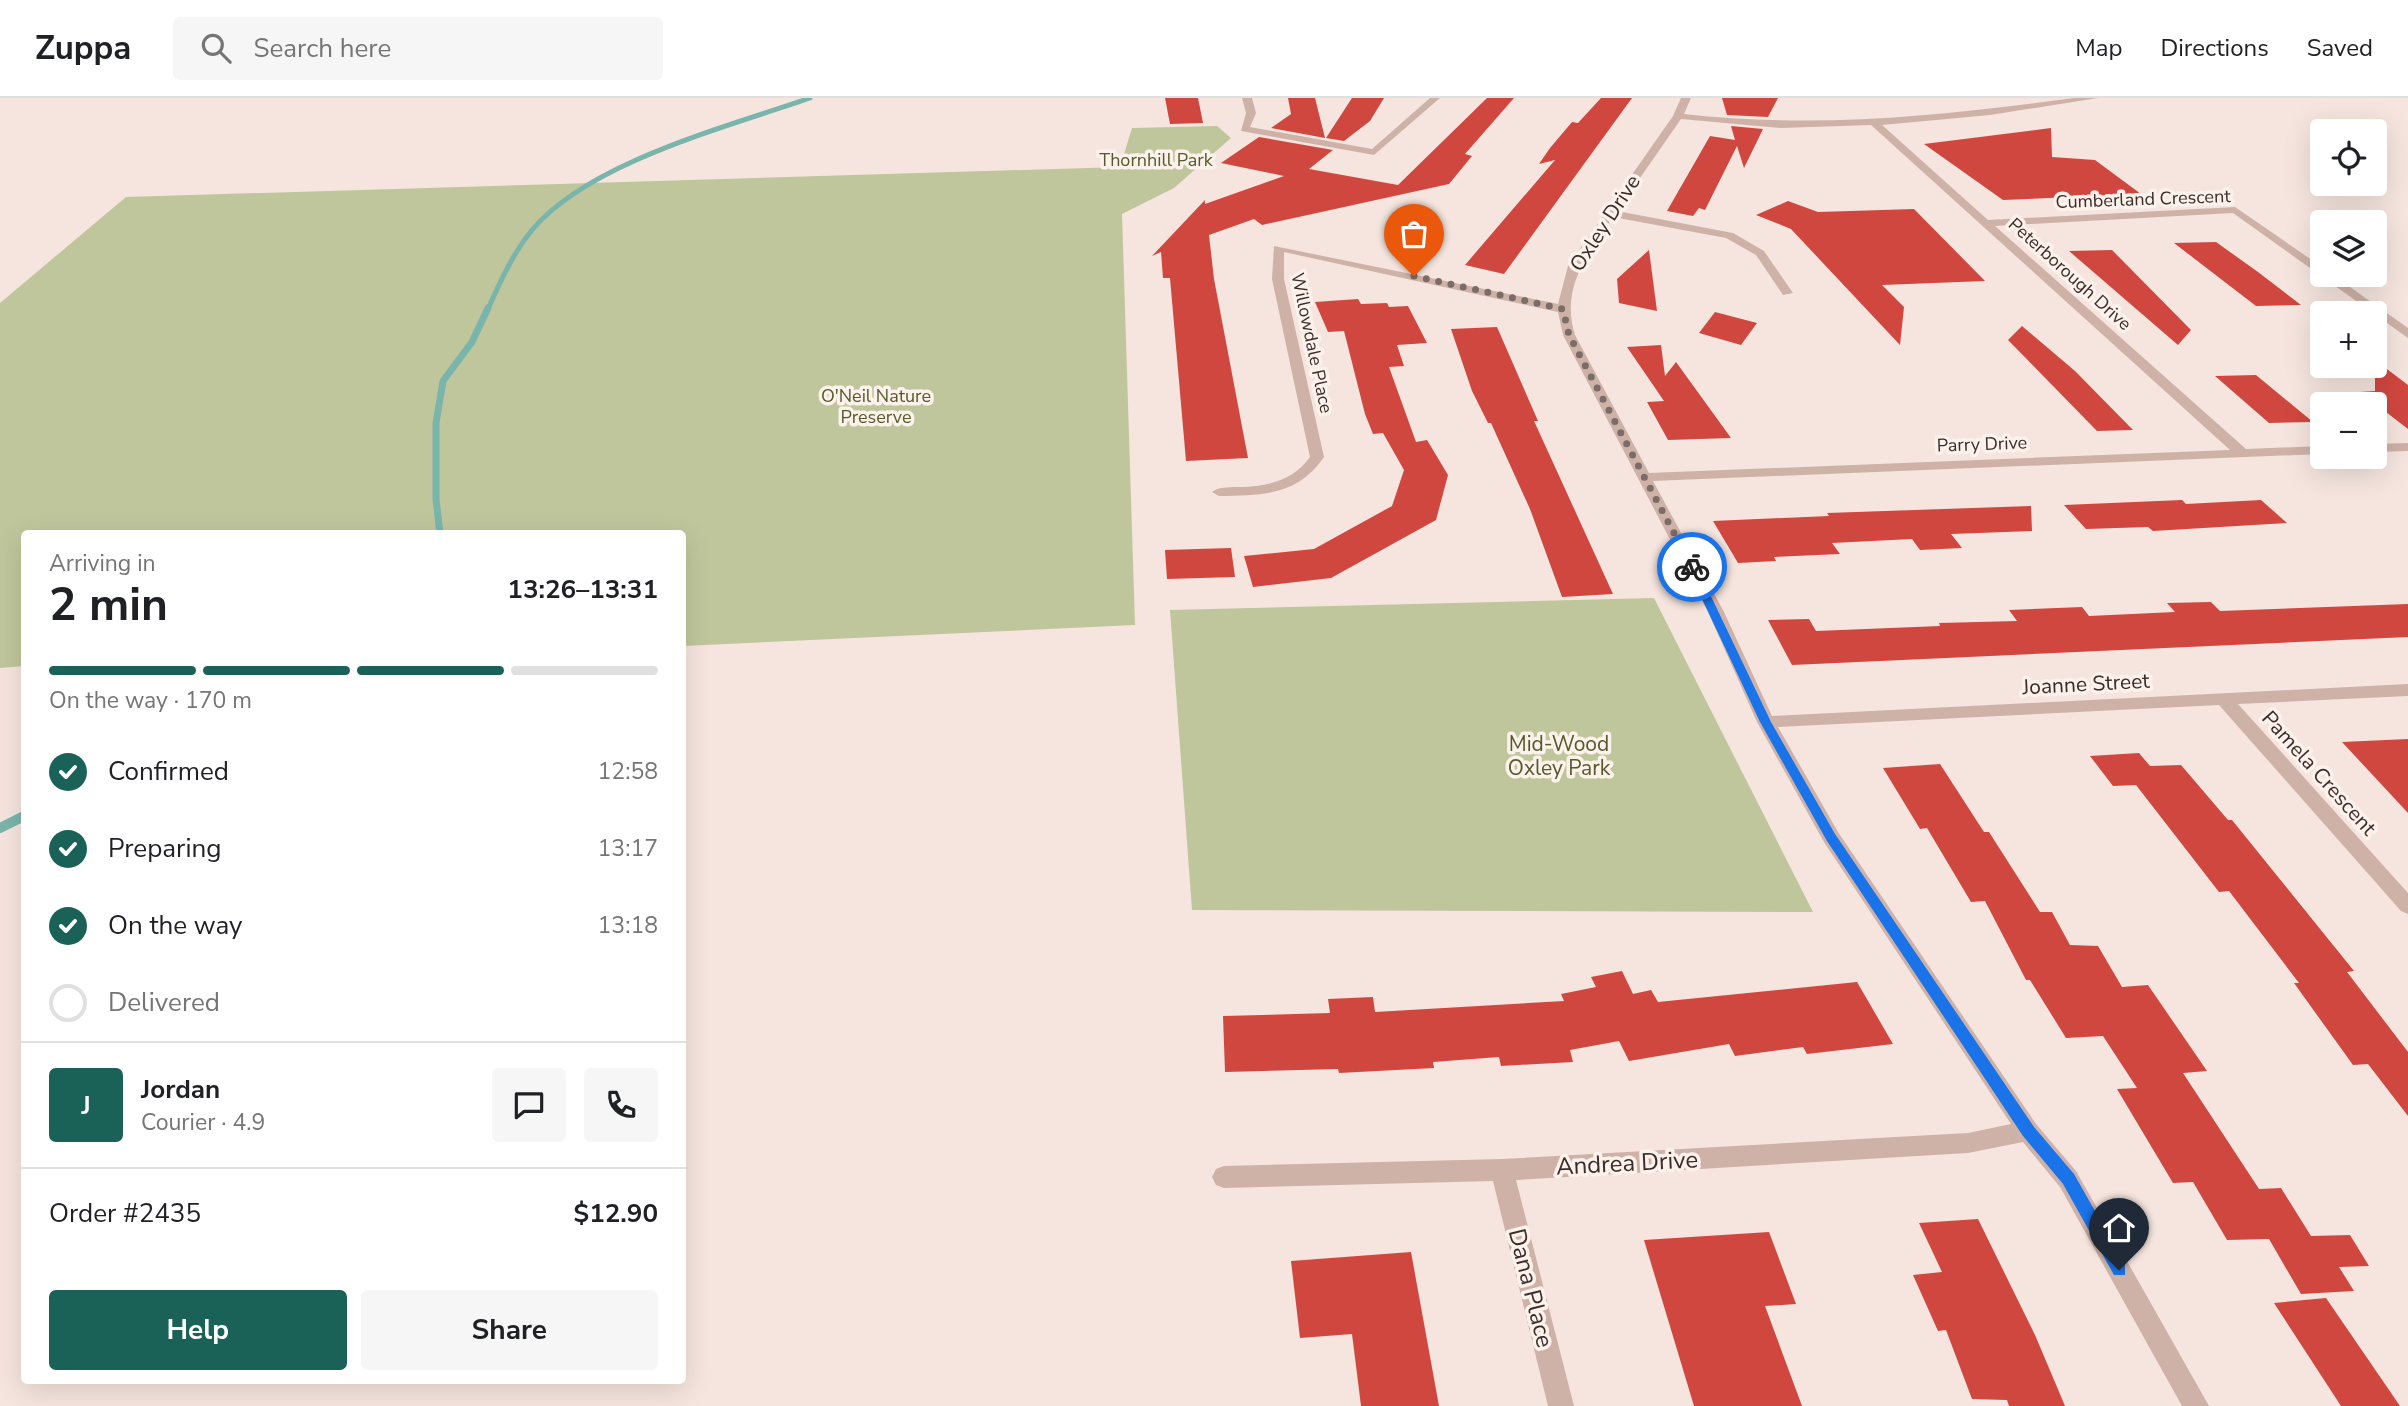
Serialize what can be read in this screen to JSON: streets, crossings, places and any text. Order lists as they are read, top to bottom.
{
  "streets": {
    "street": [
      "Cumberland Crescent",
      "Oxley Drive",
      "Peterborough Drive",
      "Willowdale Place",
      "Parry Drive",
      "Joanne Street",
      "Pamela Crescent",
      "Andrea Drive",
      "Dana Place"
    ]
  },
  "crossings": [
    ["Cumberland Crescent", "Peterborough Drive"],
    ["Oxley Drive", "Willowdale Place"],
    ["Oxley Drive", "Parry Drive"],
    ["Oxley Drive", "Joanne Street"],
    ["Oxley Drive", "Andrea Drive"],
    ["Peterborough Drive", "Parry Drive"],
    ["Joanne Street", "Pamela Crescent"],
    ["Andrea Drive", "Dana Place"]
  ],
  "parks": ["Thornhill Park", "O'Neil Nature Preserve", "Mid-Wood Oxley Park"],
  "page": {
    "header": "Zuppa",
    "search": "Search here",
    "nav": ["Map", "Directions", "Saved"],
    "map_buttons": ["+", "−"],
    "heading": ["2 min", "Arriving in", "13:26–13:31"],
    "panel": [
      "Jordan",
      "Courier · 4.9",
      "Order #2435",
      "$12.90"
    ],
    "bar": "On the way · 170 m",
    "list": [
      ["Confirmed", "12:58"],
      ["Preparing", "13:17"],
      ["On the way", "13:18"],
      "Delivered"
    ],
    "round": "J",
    "buttons": ["Help", "Share"]
  }
}
